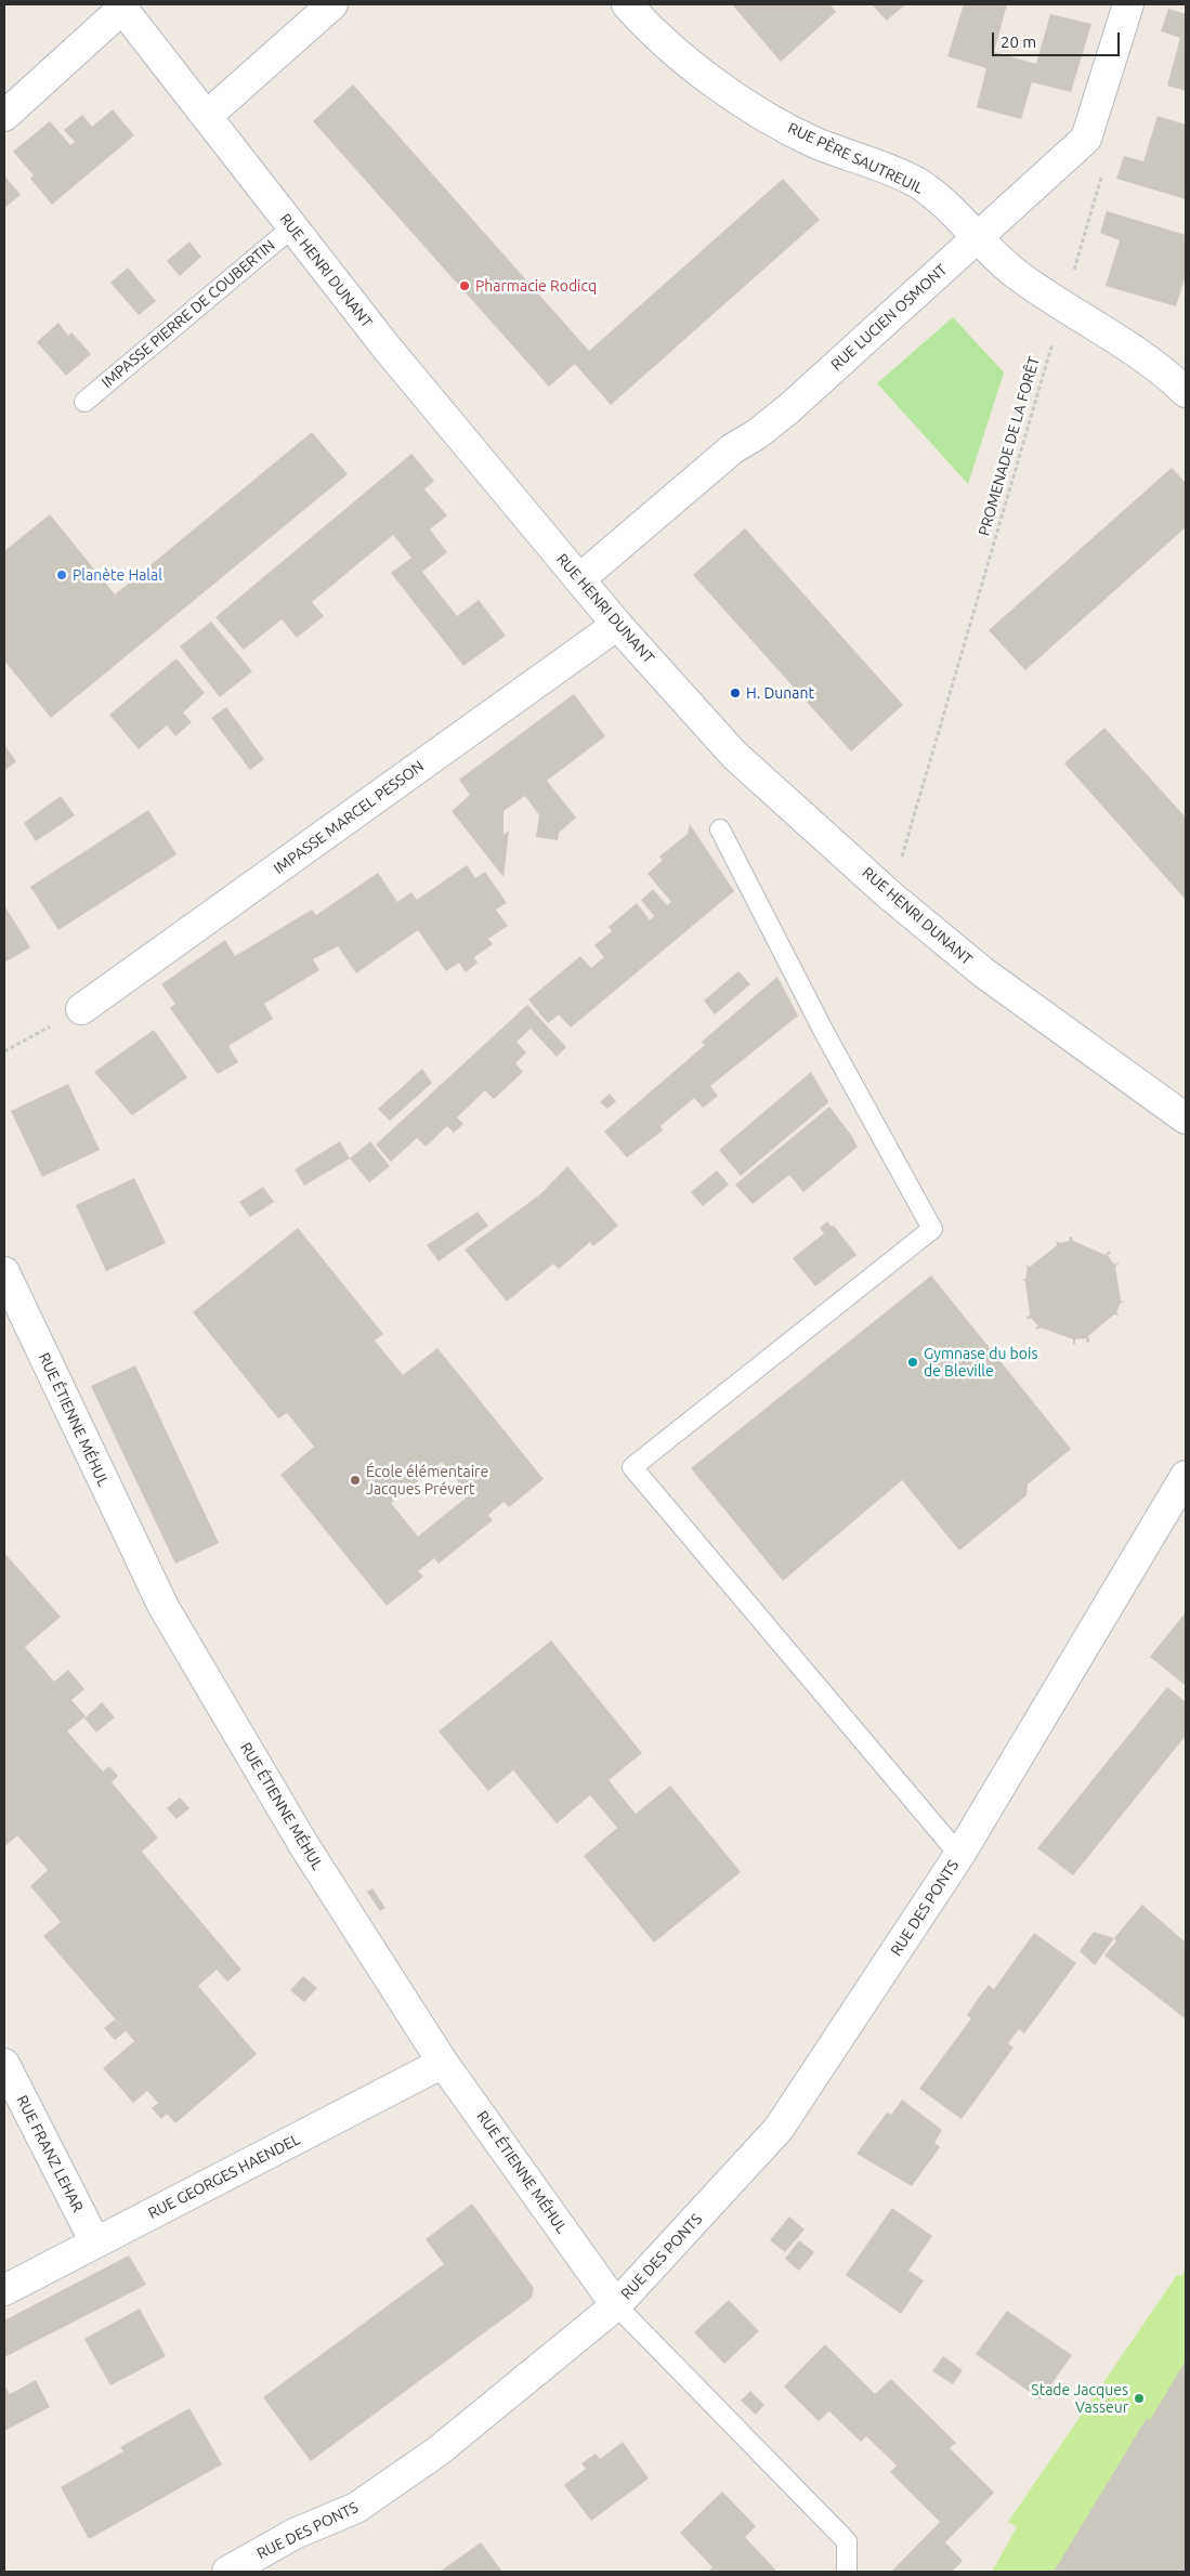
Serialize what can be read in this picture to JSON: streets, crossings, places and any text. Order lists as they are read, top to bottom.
{
  "streets": {
    "street": [
      "RUE PÈRE SAUTREUIL",
      "RUE HENRI DUNANT",
      "RUE LUCIEN OSMONT",
      "IMPASSE MARCEL PESSON",
      "RUE ÉTIENNE MÉHUL",
      "RUE DES PONTS",
      "RUE FRANZ LEHAR",
      "RUE GEORGES HAENDEL"
    ],
    "lane": ["IMPASSE PIERRE DE COUBERTIN"],
    "path": ["PROMENADE DE LA FORÊT"]
  },
  "crossings": [
    ["RUE PÈRE SAUTREUIL", "RUE LUCIEN OSMONT"],
    ["RUE PÈRE SAUTREUIL", "PROMENADE DE LA FORÊT"],
    ["RUE HENRI DUNANT", "IMPASSE PIERRE DE COUBERTIN"],
    ["RUE HENRI DUNANT", "RUE LUCIEN OSMONT"],
    ["RUE HENRI DUNANT", "PROMENADE DE LA FORÊT"],
    ["RUE HENRI DUNANT", "IMPASSE MARCEL PESSON"],
    ["RUE ÉTIENNE MÉHUL", "RUE DES PONTS"],
    ["RUE ÉTIENNE MÉHUL", "RUE GEORGES HAENDEL"],
    ["RUE FRANZ LEHAR", "RUE GEORGES HAENDEL"]
  ],
  "places": [
    "Pharmacie Rodicq",
    "Planète Halal",
    "H. Dunant",
    "Gymnase du bois de Bleville",
    "École élémentaire Jacques Prévert",
    "Stade Jacques Vasseur"
  ],
  "scale_bar": "20 m"
}
